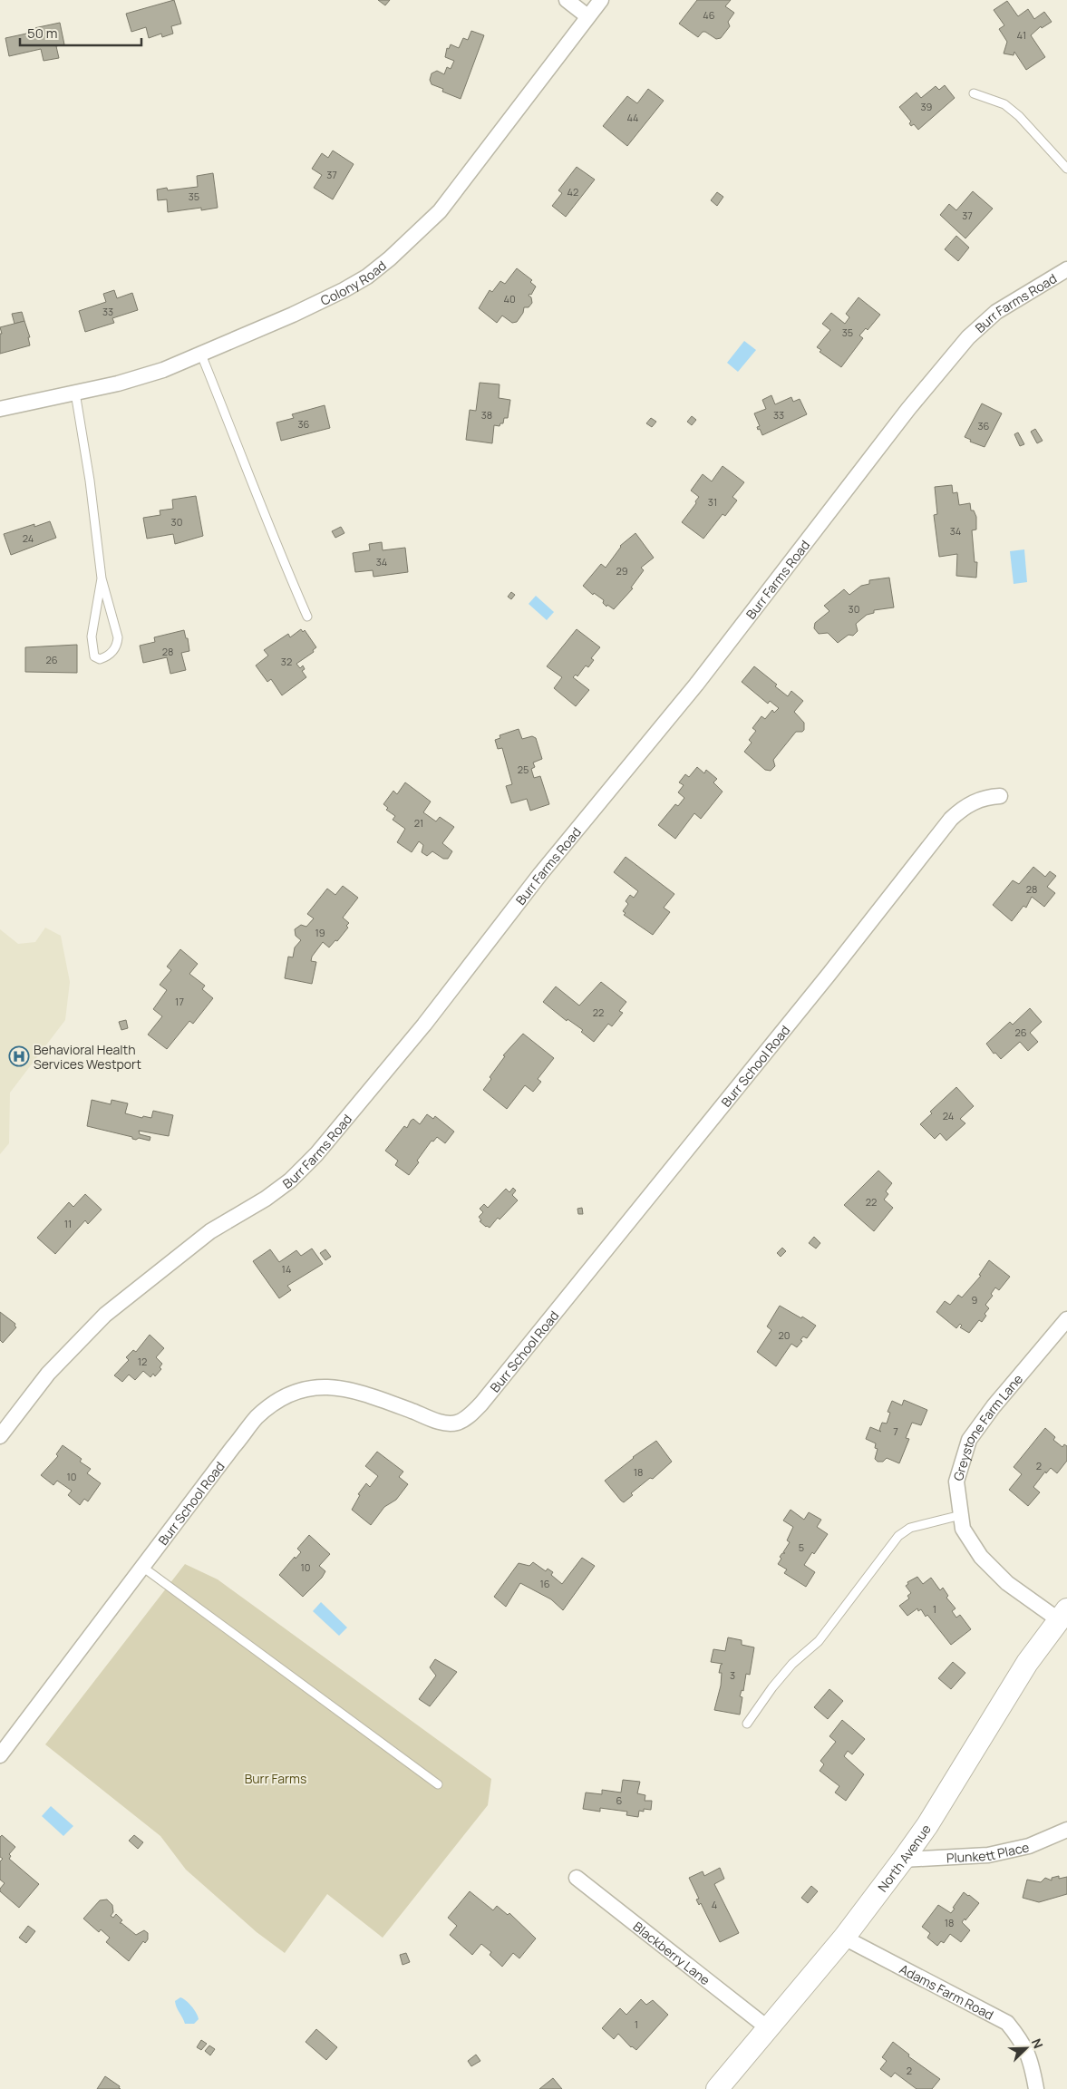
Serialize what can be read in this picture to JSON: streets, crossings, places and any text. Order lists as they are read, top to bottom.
{
  "streets": {
    "street": [
      "Colony Road",
      "Burr Farms Road",
      "Burr School Road",
      "Greystone Farm Lane",
      "Plunkett Place",
      "North Avenue",
      "Blackberry Lane",
      "Adams Farm Road"
    ]
  },
  "crossings": [
    ["Greystone Farm Lane", "North Avenue"],
    ["Plunkett Place", "North Avenue"],
    ["North Avenue", "Blackberry Lane"],
    ["North Avenue", "Adams Farm Road"]
  ],
  "parks": ["Burr Farms"],
  "places": {
    "hospital": ["Behavioral Health Services Westport"]
  },
  "house_numbers": [
    "46",
    "41",
    "39",
    "44",
    "37",
    "42",
    "35",
    "37",
    "40",
    "33",
    "35",
    "38",
    "33",
    "36",
    "36",
    "31",
    "30",
    "34",
    "24",
    "34",
    "29",
    "30",
    "28",
    "26",
    "32",
    "25",
    "21",
    "28",
    "19",
    "17",
    "22",
    "26",
    "24",
    "22",
    "11",
    "14",
    "9",
    "20",
    "12",
    "7",
    "2",
    "18",
    "10",
    "5",
    "10",
    "16",
    "1",
    "3",
    "6",
    "4",
    "18",
    "1",
    "2"
  ],
  "scale_bar": "50 m",
  "north": "top right"
}
